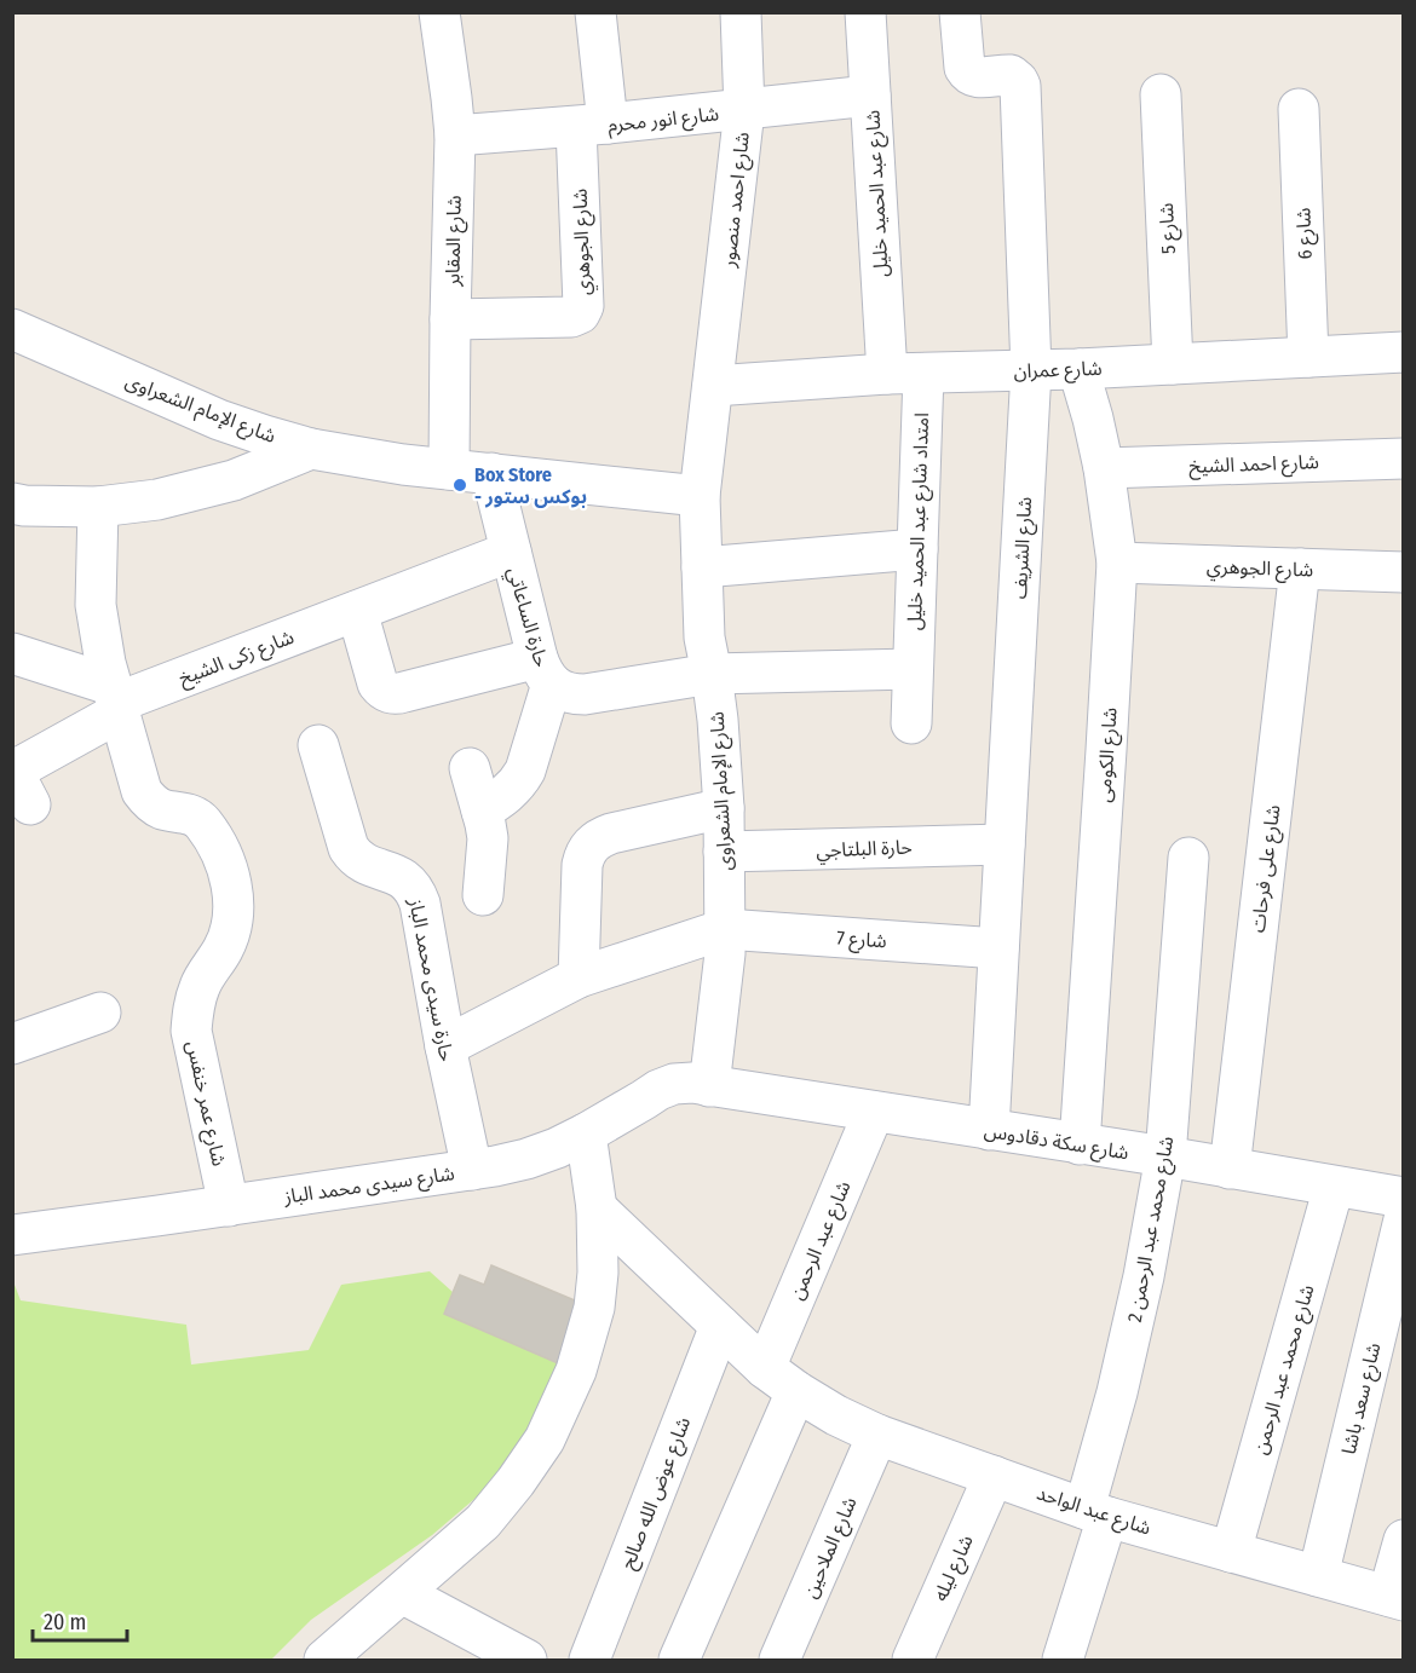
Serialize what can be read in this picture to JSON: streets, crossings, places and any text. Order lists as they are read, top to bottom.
{
  "streets": {
    "street": [
      "شارع انور محرم",
      "شارع عبد الحميد خليل",
      "شارع احمد منصور",
      "شارع 5",
      "شارع 6",
      "شارع المقابر",
      "شارع الجوهري",
      "شارع عمران",
      "شارع الإمام الشعراوى",
      "شارع احمد الشيخ",
      "امتداد شارع عبد الحميد خليل",
      "شارع الشريف",
      "حارة الساعاتي",
      "شارع زكى الشيخ",
      "شارع الكومى",
      "حارة البلتاجي",
      "شارع على فرحات",
      "شارع 7",
      "حارة سيدى محمد الباز",
      "شارع عمر خنفس",
      "شارع سكة دقادوس",
      "شارع سيدى محمد الباز",
      "شارع محمد عبد الرحمن 2",
      "شارع عبد الرحمن",
      "شارع محمد عبد الرحمن",
      "شارع سعد باشا",
      "شارع عوض الله صالح",
      "شارع عبد الواحد",
      "شارع الملاحين",
      "شارع ليله"
    ]
  },
  "crossings": [
    ["شارع انور محرم", "شارع عبد الحميد خليل"],
    ["شارع انور محرم", "شارع احمد منصور"],
    ["شارع انور محرم", "شارع المقابر"],
    ["شارع انور محرم", "شارع الجوهري"],
    ["شارع عبد الحميد خليل", "شارع عمران"],
    ["شارع عبد الحميد خليل", "امتداد شارع عبد الحميد خليل"],
    ["شارع احمد منصور", "شارع عمران"],
    ["شارع احمد منصور", "شارع الإمام الشعراوى"],
    ["شارع 5", "شارع عمران"],
    ["شارع 6", "شارع عمران"],
    ["شارع المقابر", "شارع الجوهري"],
    ["شارع المقابر", "شارع الإمام الشعراوى"],
    ["شارع الجوهري", "شارع الكومى"],
    ["شارع الجوهري", "شارع على فرحات"],
    ["شارع عمران", "شارع الإمام الشعراوى"],
    ["شارع عمران", "امتداد شارع عبد الحميد خليل"],
    ["شارع عمران", "شارع الشريف"],
    ["شارع عمران", "شارع الكومى"],
    ["شارع الإمام الشعراوى", "حارة الساعاتي"],
    ["شارع الإمام الشعراوى", "حارة البلتاجي"],
    ["شارع الإمام الشعراوى", "شارع 7"],
    ["شارع الإمام الشعراوى", "شارع سكة دقادوس"],
    ["شارع الإمام الشعراوى", "شارع سيدى محمد الباز"],
    ["شارع احمد الشيخ", "شارع الكومى"],
    ["شارع الشريف", "حارة البلتاجي"],
    ["شارع الشريف", "شارع 7"],
    ["شارع الشريف", "شارع سكة دقادوس"],
    ["حارة الساعاتي", "شارع زكى الشيخ"],
    ["شارع زكى الشيخ", "شارع عمر خنفس"],
    ["شارع الكومى", "شارع سكة دقادوس"],
    ["شارع على فرحات", "شارع سكة دقادوس"],
    ["حارة سيدى محمد الباز", "شارع سيدى محمد الباز"],
    ["شارع عمر خنفس", "شارع سيدى محمد الباز"],
    ["شارع سكة دقادوس", "شارع سيدى محمد الباز"],
    ["شارع سكة دقادوس", "شارع محمد عبد الرحمن 2"],
    ["شارع سكة دقادوس", "شارع عبد الرحمن"],
    ["شارع سكة دقادوس", "شارع محمد عبد الرحمن"],
    ["شارع محمد عبد الرحمن 2", "شارع عبد الواحد"],
    ["شارع عبد الرحمن", "شارع عبد الواحد"],
    ["شارع محمد عبد الرحمن", "شارع عبد الواحد"],
    ["شارع سعد باشا", "شارع عبد الواحد"],
    ["شارع عوض الله صالح", "شارع عبد الواحد"],
    ["شارع عبد الواحد", "شارع الملاحين"],
    ["شارع عبد الواحد", "شارع ليله"]
  ],
  "places": ["Box Store - بوكس ستور"],
  "scale_bar": "20 m"
}
